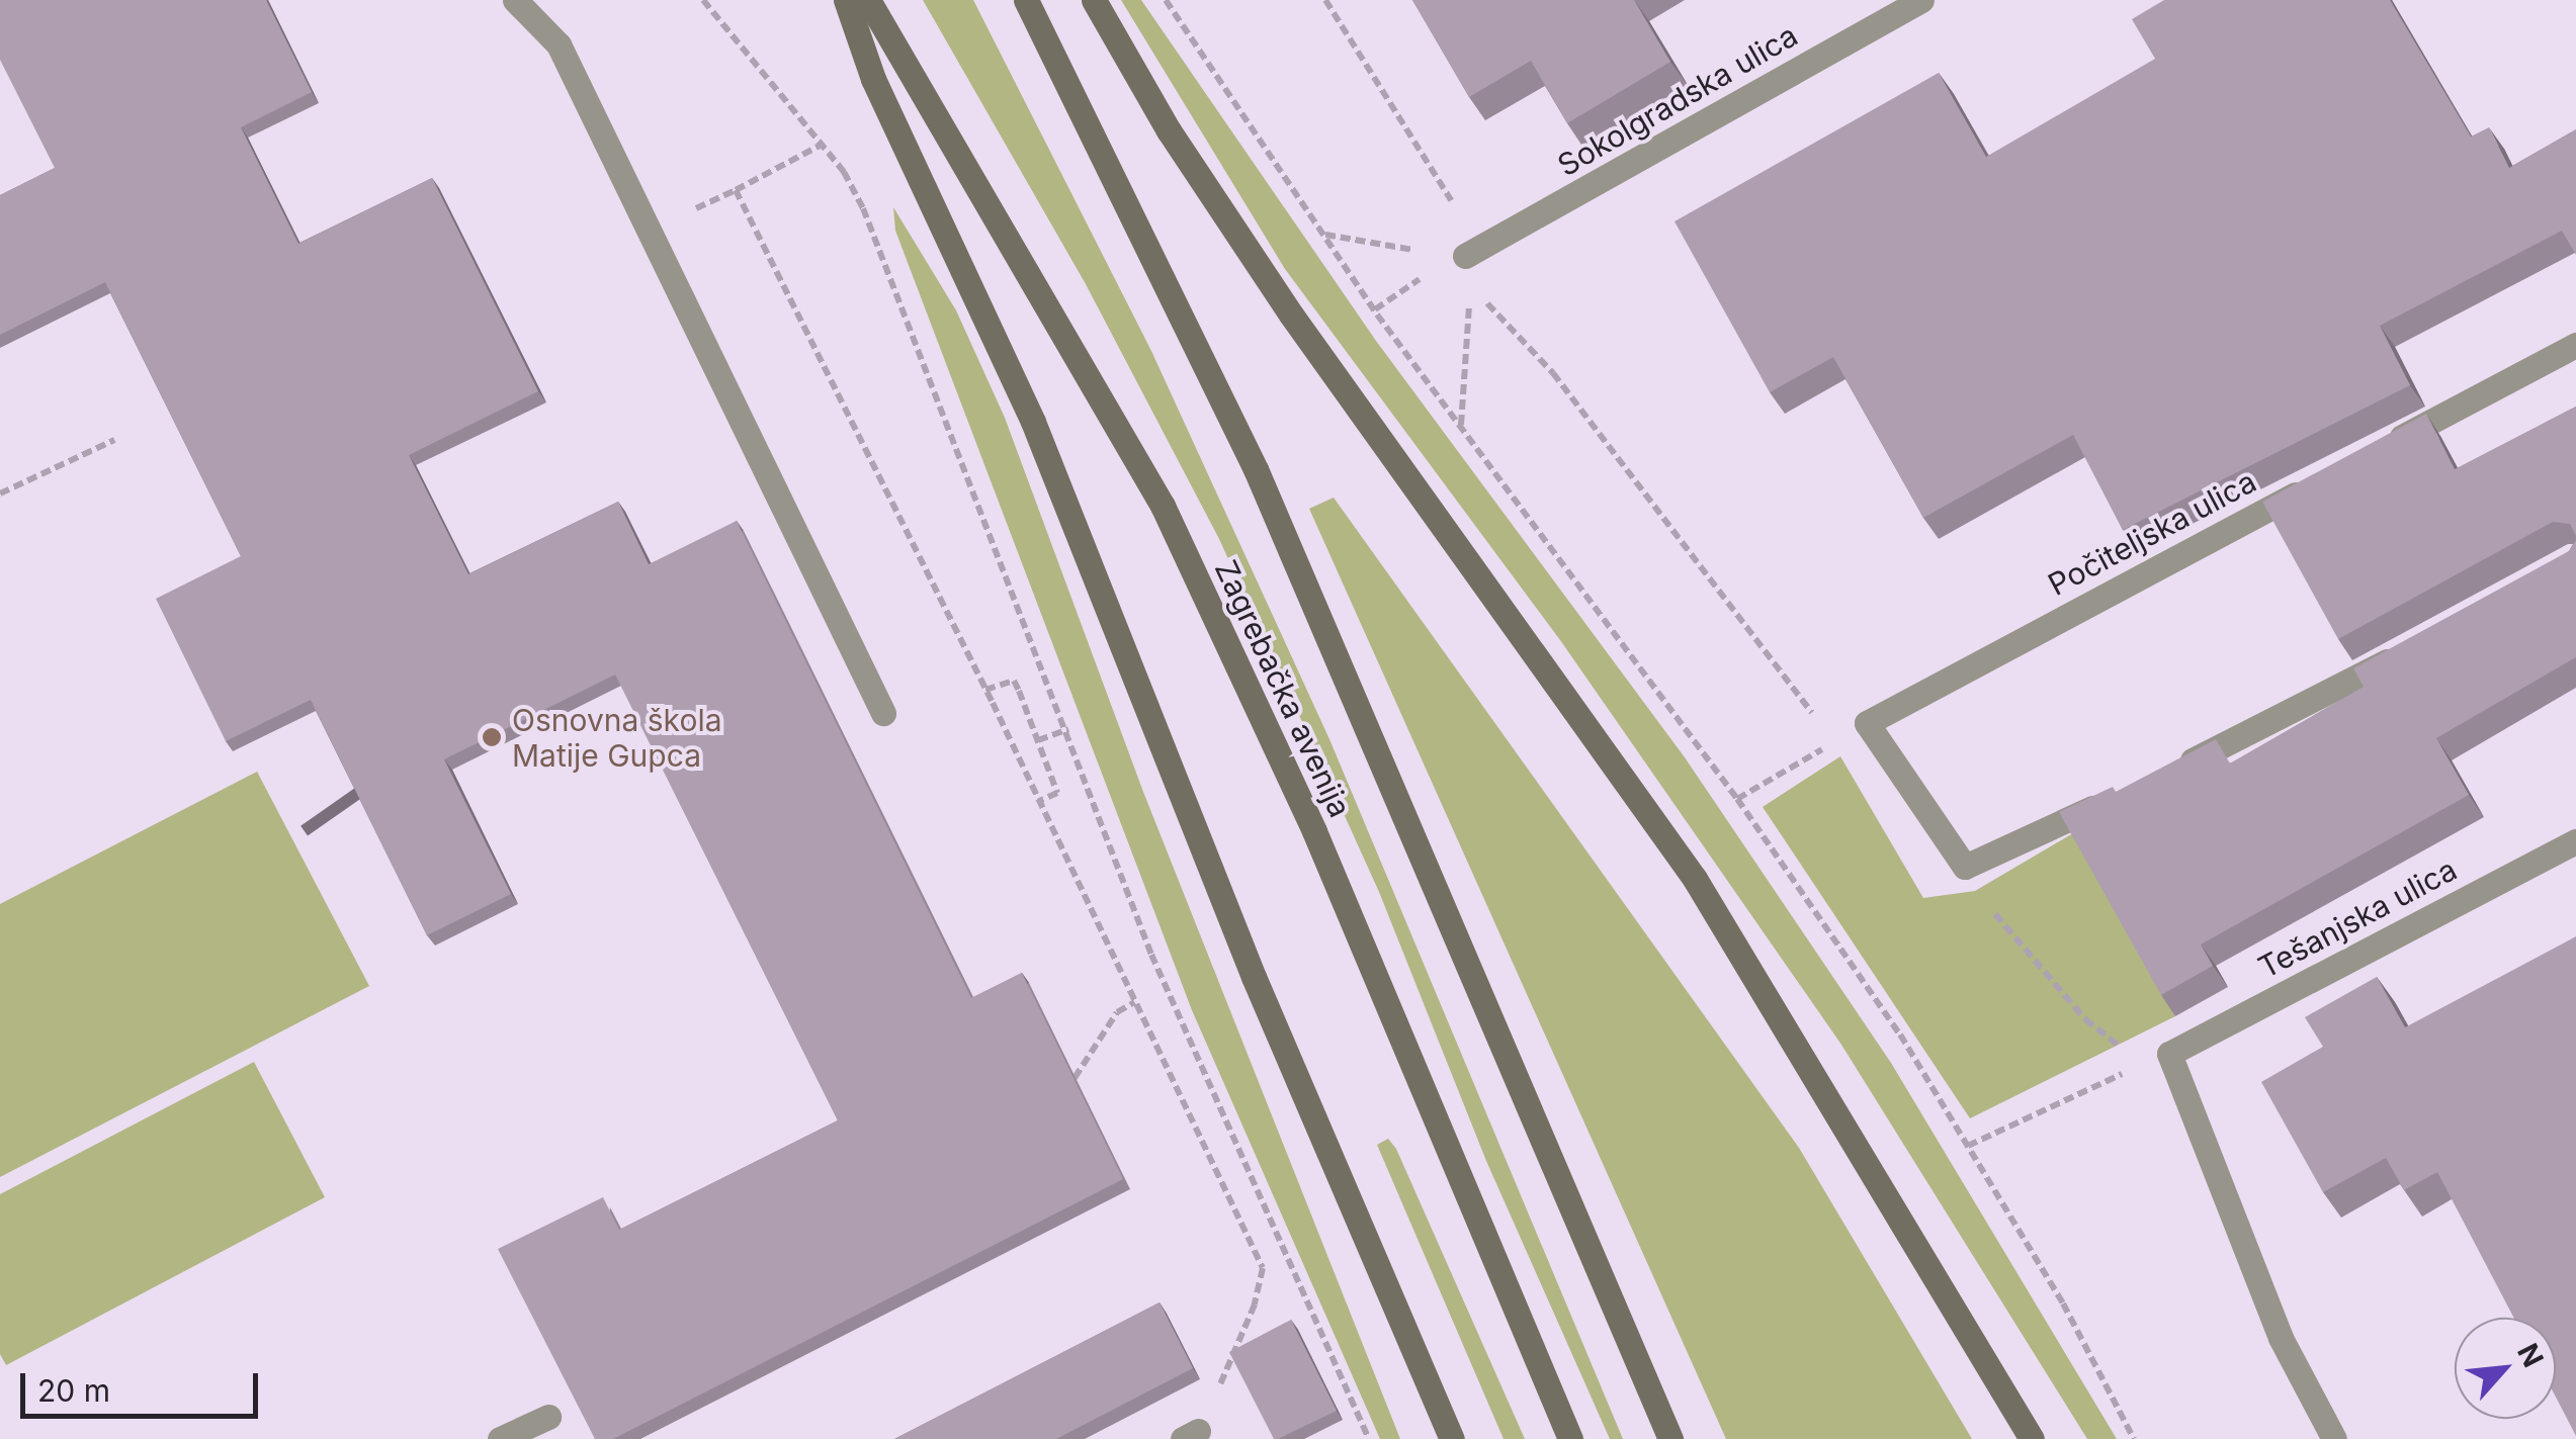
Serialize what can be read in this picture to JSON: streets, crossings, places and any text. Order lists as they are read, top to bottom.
{
  "streets": {
    "main road": ["Zagrebačka avenija"],
    "street": ["Sokolgradska ulica", "Počiteljska ulica", "Tešanjska ulica"]
  },
  "places": ["Osnovna škola Matije Gupca"],
  "scale_bar": "20 m",
  "north": "top right"
}
